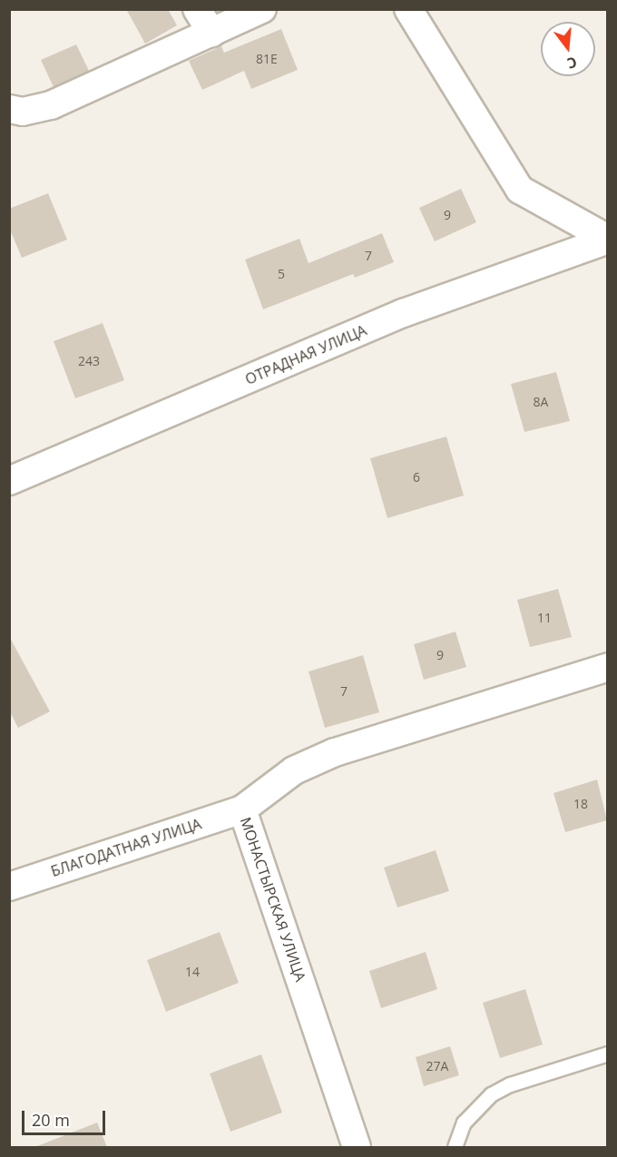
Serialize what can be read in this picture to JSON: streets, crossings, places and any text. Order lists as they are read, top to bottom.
{
  "streets": {
    "street": ["ОТРАДНАЯ УЛИЦА", "БЛАГОДАТНАЯ УЛИЦА", "МОНАСТЫРСКАЯ УЛИЦА"]
  },
  "crossings": [
    ["БЛАГОДАТНАЯ УЛИЦА", "МОНАСТЫРСКАЯ УЛИЦА"]
  ],
  "house_numbers": [
    "81Е",
    "9",
    "7",
    "5",
    "243",
    "8А",
    "6",
    "11",
    "9",
    "7",
    "18",
    "14",
    "27А"
  ],
  "scale_bar": "20 m",
  "north": "bottom"
}
